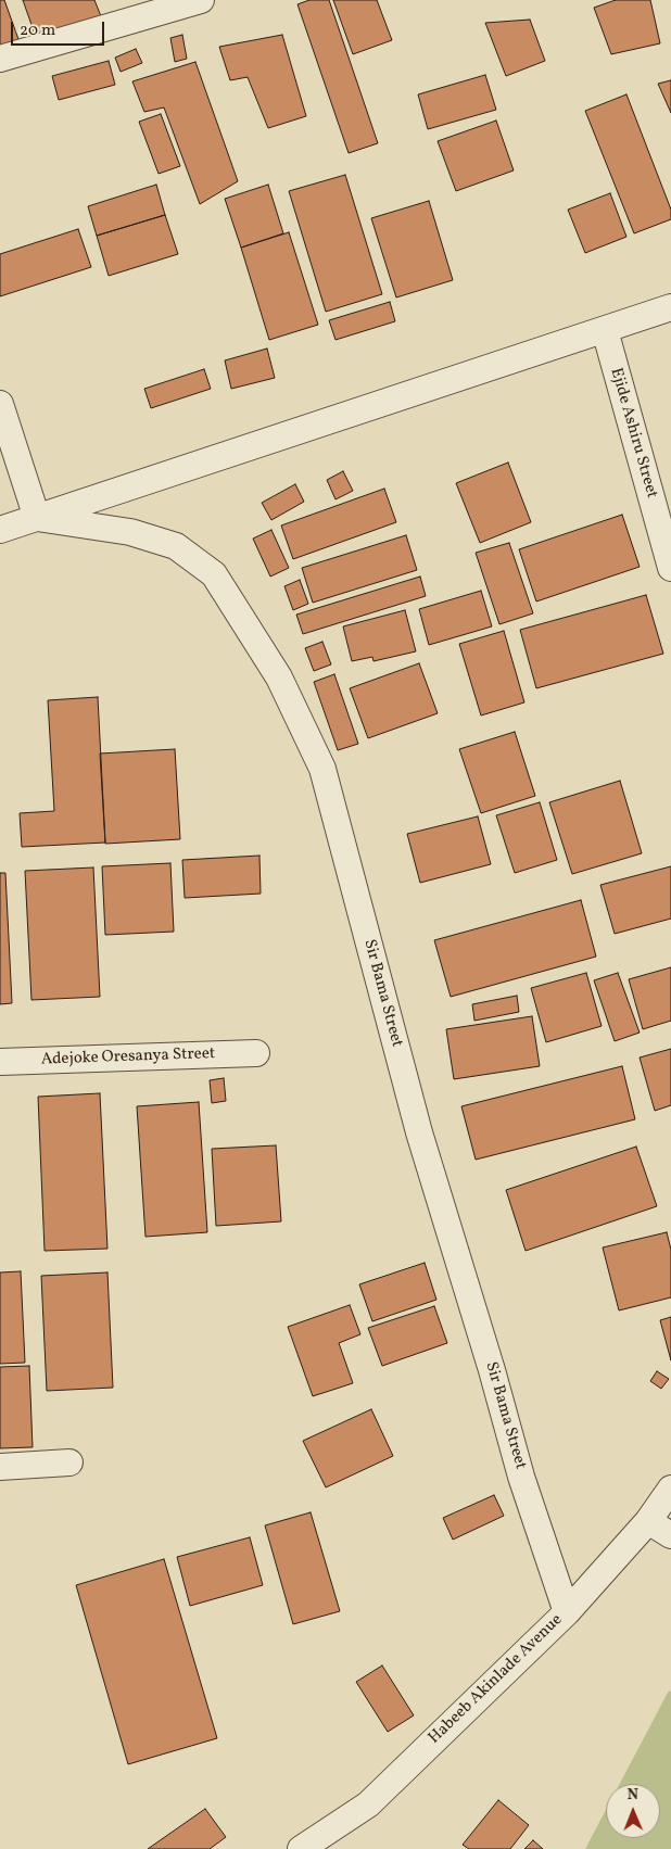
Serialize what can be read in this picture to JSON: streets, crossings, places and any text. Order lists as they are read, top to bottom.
{
  "streets": {
    "street": [
      "Ejide Ashiru Street",
      "Sir Bama Street",
      "Adejoke Oresanya Street",
      "Habeeb Akinlade Avenue"
    ]
  },
  "crossings": [
    ["Sir Bama Street", "Habeeb Akinlade Avenue"]
  ],
  "scale_bar": "20 m",
  "north": "top"
}
